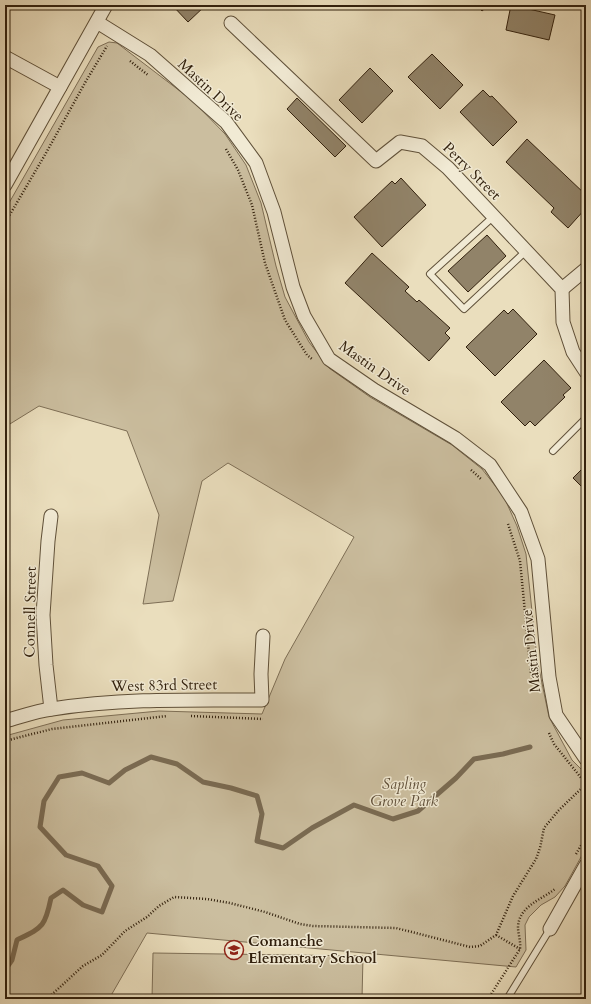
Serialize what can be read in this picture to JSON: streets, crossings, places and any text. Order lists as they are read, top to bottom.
{
  "streets": {
    "street": [
      "Mastin Drive",
      "Perry Street",
      "Connell Street",
      "West 83rd Street"
    ]
  },
  "crossings": [
    ["Connell Street", "West 83rd Street"]
  ],
  "parks": ["Sapling Grove Park"],
  "places": {
    "school or university": ["Comanche Elementary School"]
  }
}
